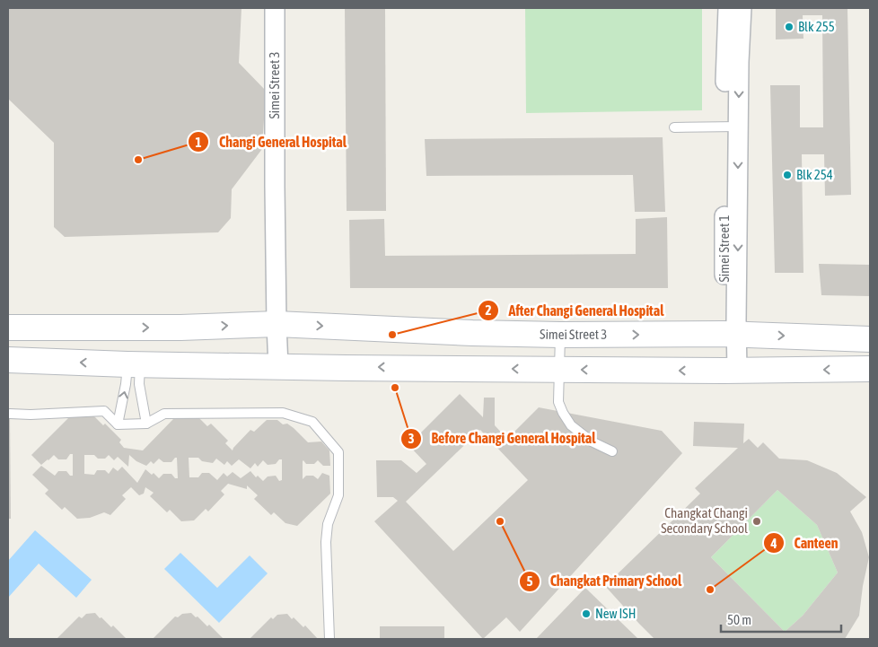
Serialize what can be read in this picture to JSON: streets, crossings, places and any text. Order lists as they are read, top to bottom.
{
  "streets": {
    "main road": ["Simei Street 3"],
    "street": ["Simei Street 1"]
  },
  "crossings": [
    ["Simei Street 3", "Simei Street 1"]
  ],
  "one_way": ["Simei Street 3"],
  "places": [
    "Blk 255",
    "Changi General Hospital",
    "Blk 254",
    "After Changi General Hospital",
    "Before Changi General Hospital",
    "Changkat Primary School",
    "Changkat Changi Secondary School",
    "Canteen",
    "New ISH"
  ],
  "scale_bar": "50 m"
}
